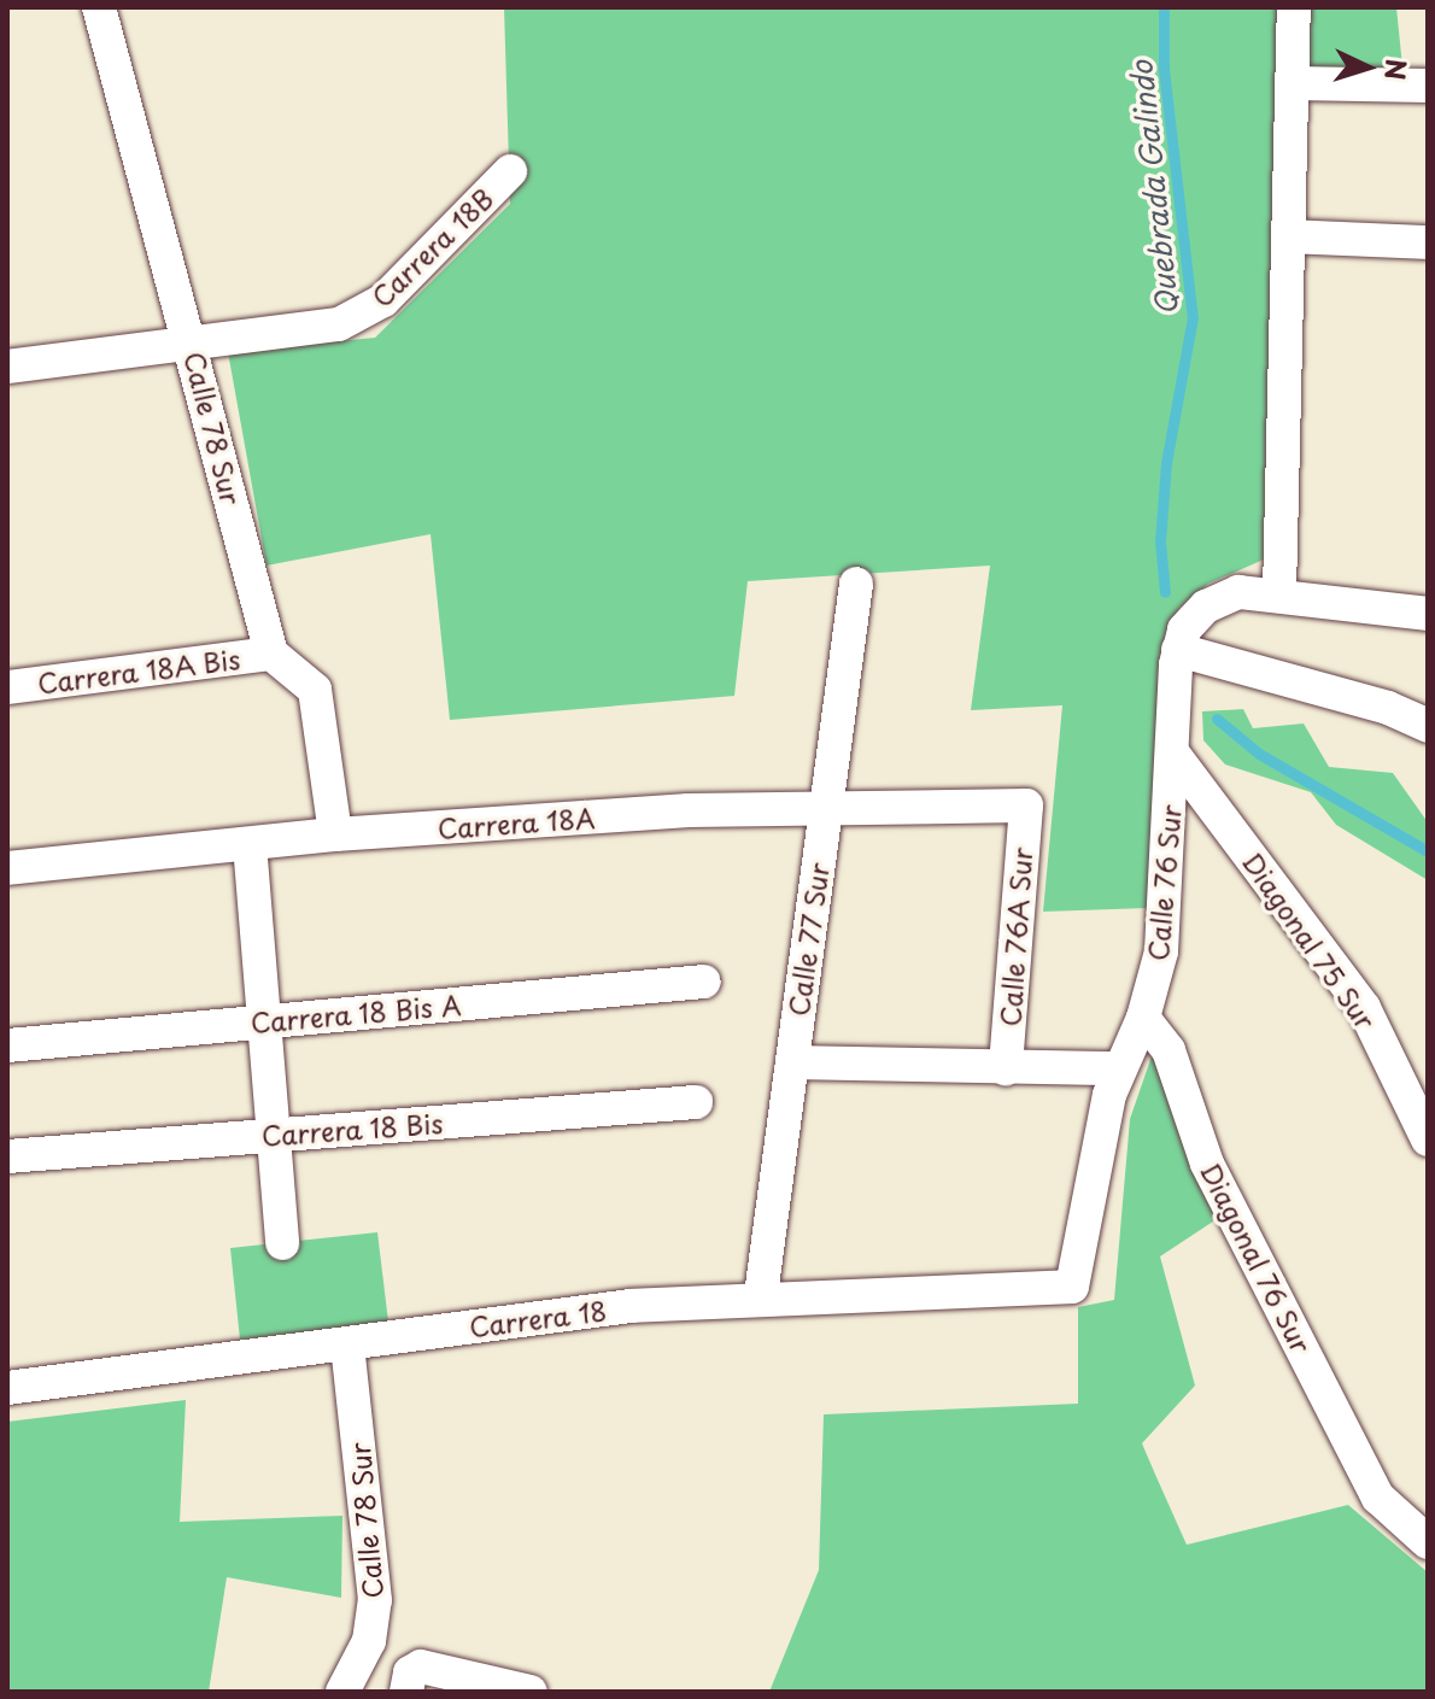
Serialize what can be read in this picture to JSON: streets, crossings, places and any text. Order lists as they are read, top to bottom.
{
  "streets": {
    "street": [
      "Carrera 18B",
      "Calle 78 Sur",
      "Carrera 18A Bis",
      "Carrera 18A",
      "Calle 76 Sur",
      "Calle 76A Sur",
      "Calle 77 Sur",
      "Diagonal 75 Sur",
      "Carrera 18 Bis A",
      "Carrera 18 Bis",
      "Diagonal 76 Sur",
      "Carrera 18"
    ]
  },
  "crossings": [
    ["Carrera 18B", "Calle 78 Sur"],
    ["Calle 78 Sur", "Carrera 18A Bis"],
    ["Calle 78 Sur", "Carrera 18"],
    ["Carrera 18A", "Calle 76A Sur"],
    ["Carrera 18A", "Calle 77 Sur"],
    ["Calle 76 Sur", "Diagonal 75 Sur"],
    ["Calle 76 Sur", "Diagonal 76 Sur"],
    ["Calle 76 Sur", "Carrera 18"],
    ["Calle 77 Sur", "Carrera 18"]
  ],
  "water": ["Quebrada Galindo"],
  "north": "right"
}
